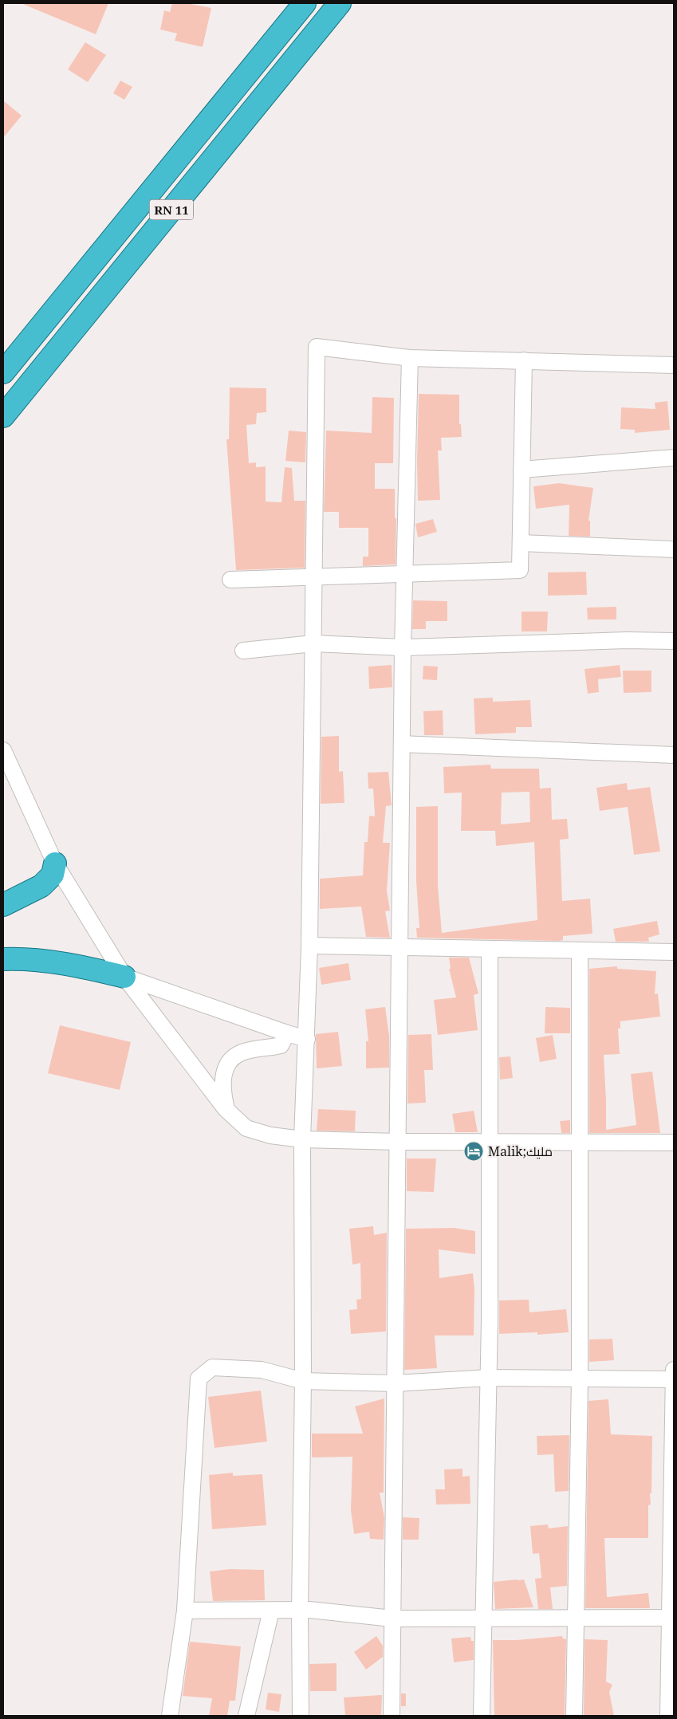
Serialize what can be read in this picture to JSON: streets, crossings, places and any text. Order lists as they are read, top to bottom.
{
  "streets": {
    "highway": ["RN 11"]
  },
  "places": {
    "hotel": ["Malik;مليك"]
  }
}
